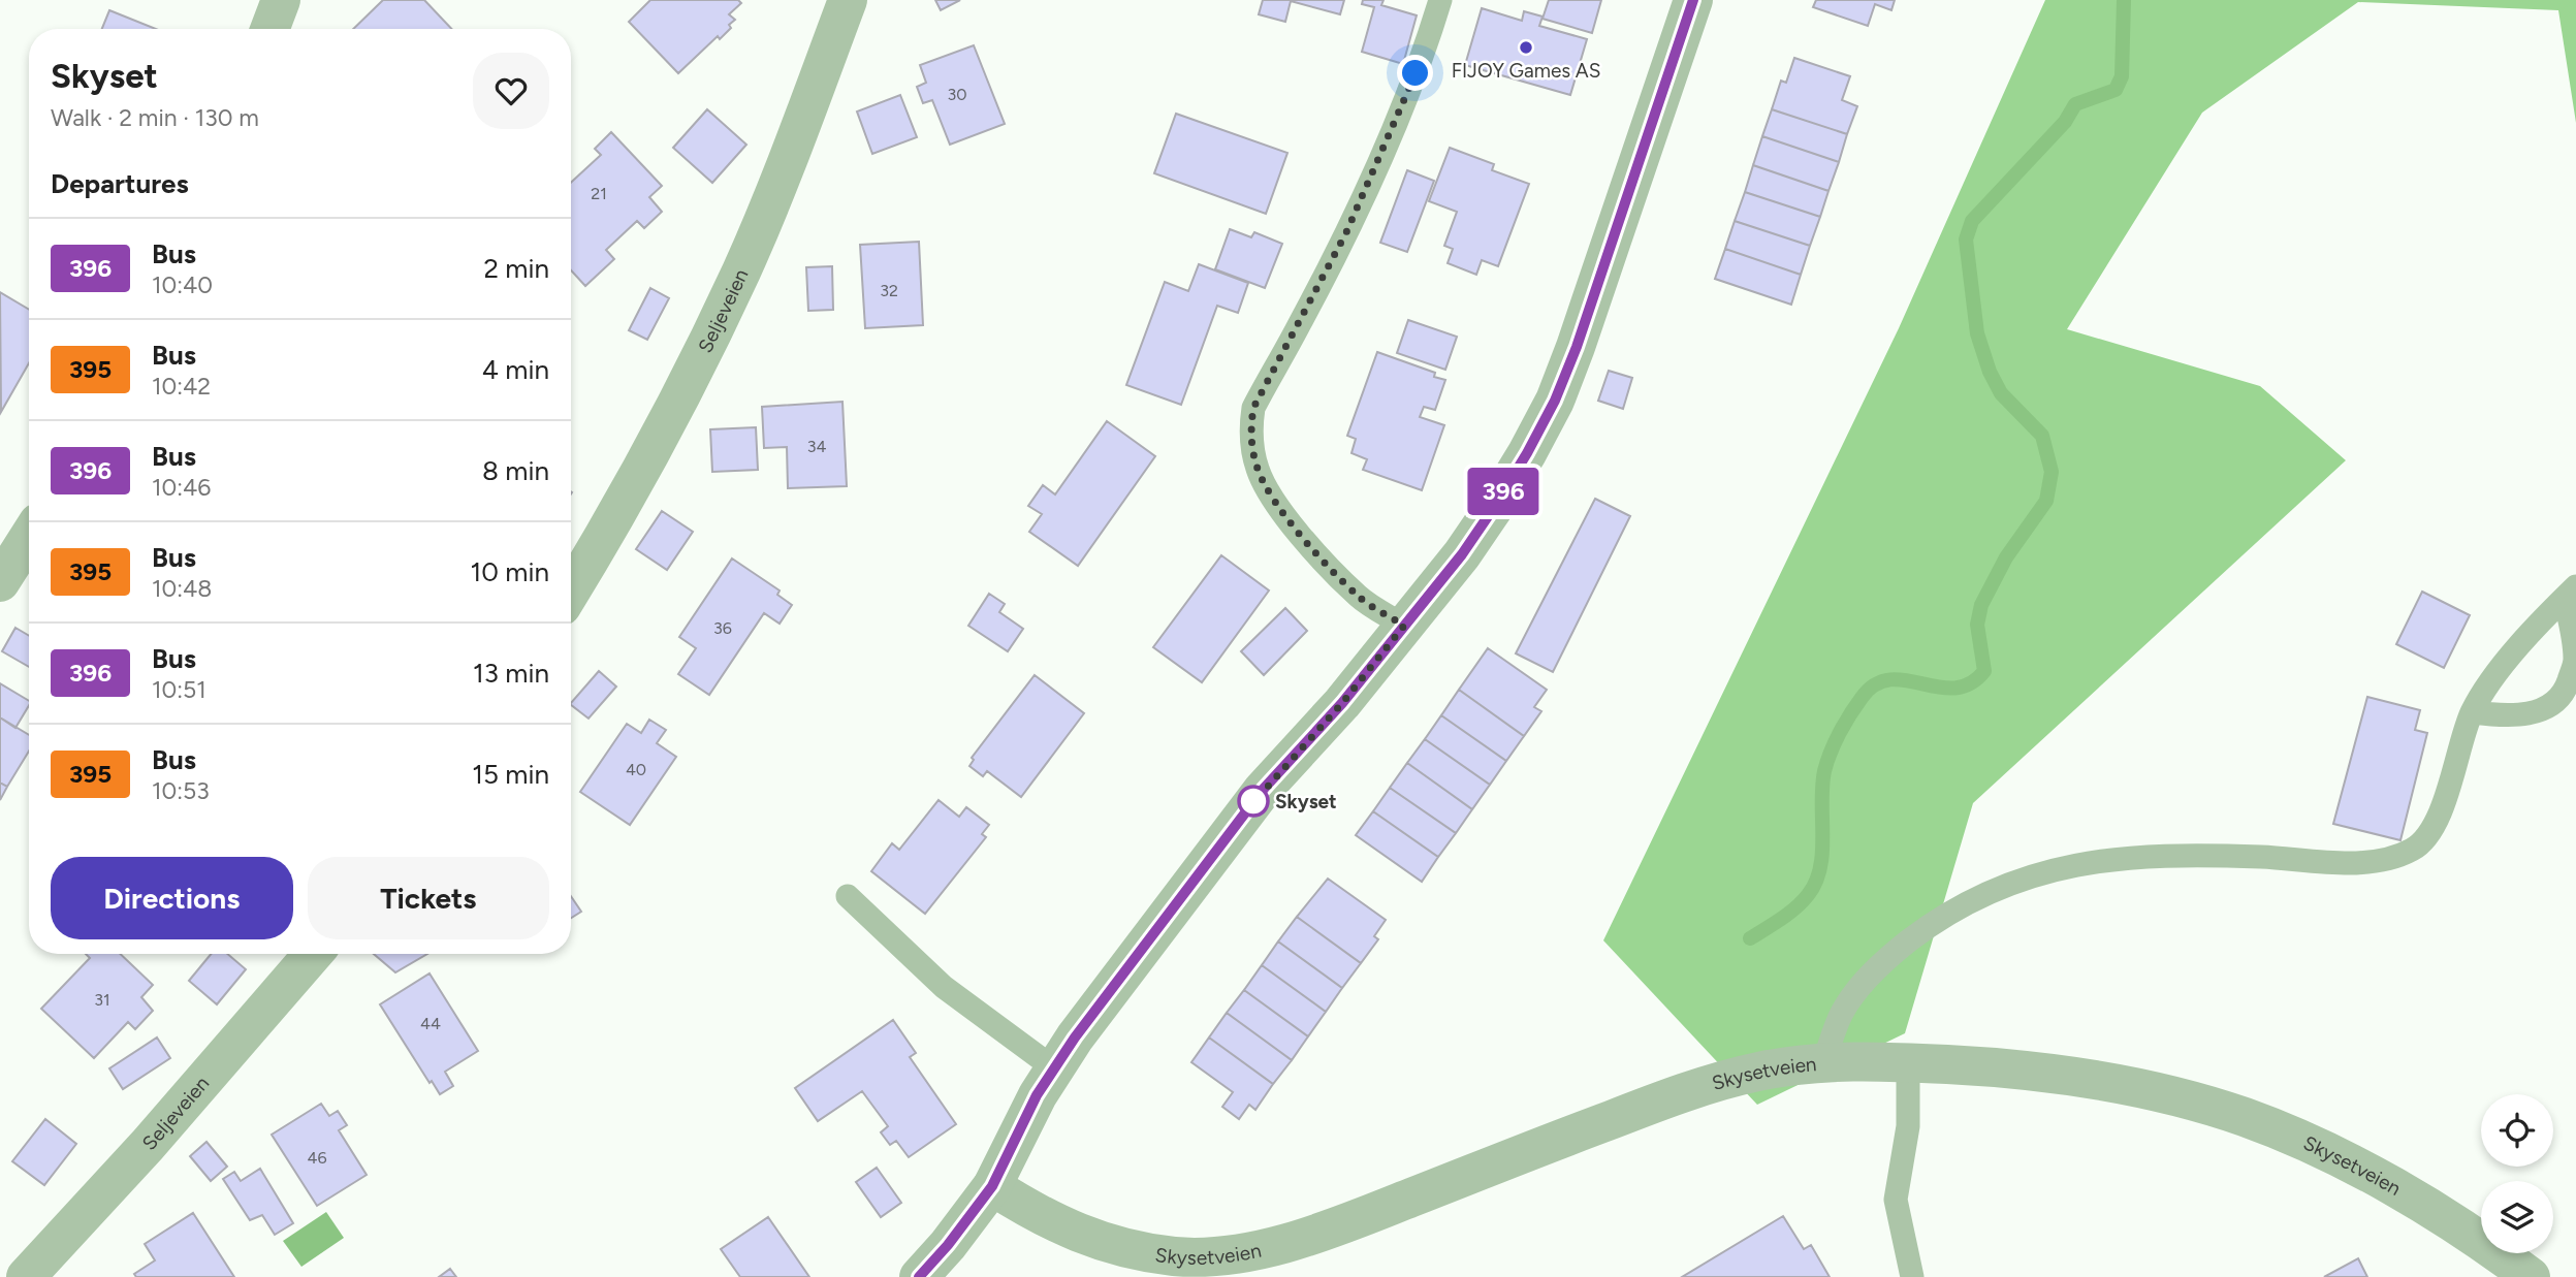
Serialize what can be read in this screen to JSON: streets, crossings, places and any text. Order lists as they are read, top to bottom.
{
  "streets": {
    "street": ["Seljeveien", "Skysetveien"]
  },
  "places": ["FIJOY Games AS", "Skyset"],
  "lines": ["bus line 396"],
  "house_numbers": [
    "30",
    "21",
    "32",
    "34",
    "36",
    "40",
    "31",
    "44",
    "46"
  ],
  "page": {
    "on_map": "396",
    "heading": [
      ["Skyset", "Walk · 2 min · 130 m"],
      "Departures"
    ],
    "list": [
      {
        "mark": "396",
        "name": "Bus",
        "note": "10:40",
        "value": "2 min"
      },
      {
        "mark": "395",
        "name": "Bus",
        "note": "10:42",
        "value": "4 min"
      },
      {
        "mark": "396",
        "name": "Bus",
        "note": "10:46",
        "value": "8 min"
      },
      {
        "mark": "395",
        "name": "Bus",
        "note": "10:48",
        "value": "10 min"
      },
      {
        "mark": "396",
        "name": "Bus",
        "note": "10:51",
        "value": "13 min"
      },
      {
        "mark": "395",
        "name": "Bus",
        "note": "10:53",
        "value": "15 min"
      }
    ],
    "buttons": ["Directions", "Tickets"]
  }
}
